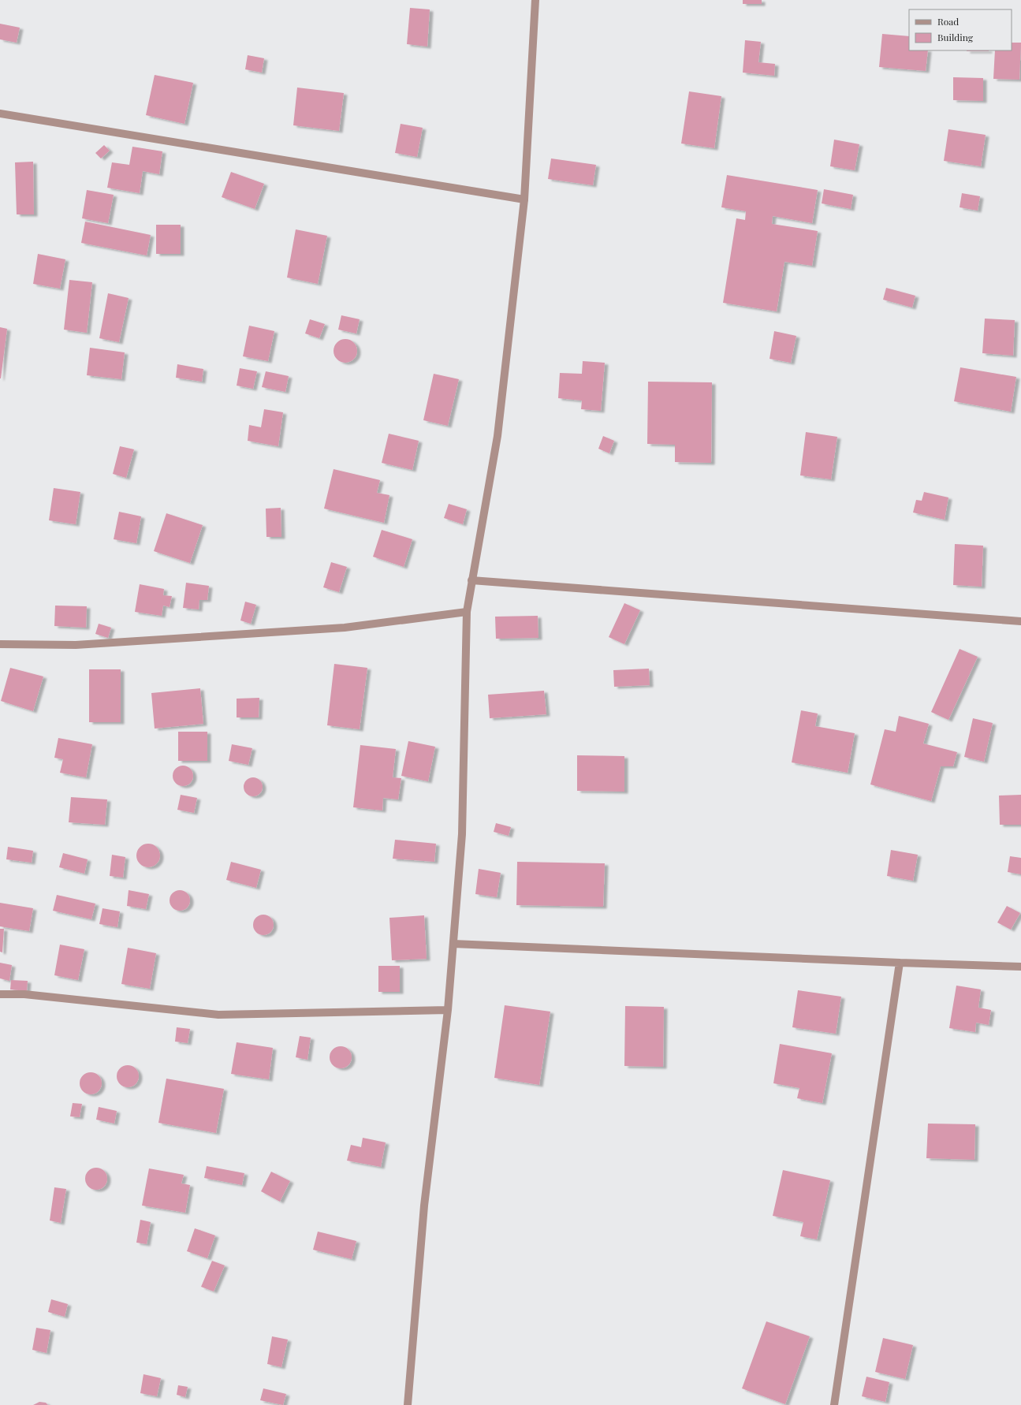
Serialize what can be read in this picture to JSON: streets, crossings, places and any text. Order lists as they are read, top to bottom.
{
  "legend": ["Road", "Building"]
}
